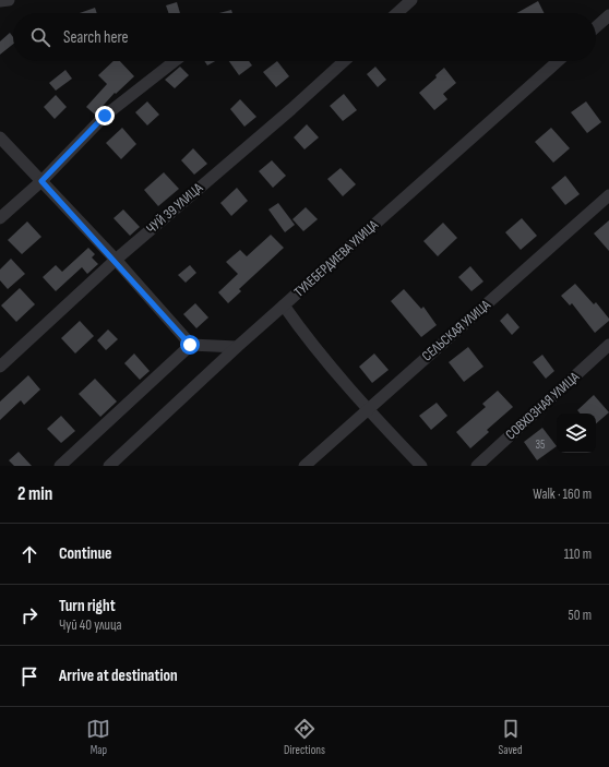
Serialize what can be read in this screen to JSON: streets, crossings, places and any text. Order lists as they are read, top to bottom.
{
  "streets": {
    "street": [
      "ЧУЙ 39 УЛИЦА",
      "ТУЛЕБЕРДИЕВА УЛИЦА",
      "СЕЛЬСКАЯ УЛИЦА",
      "СОВХОЗНАЯ УЛИЦА"
    ]
  },
  "house_numbers": ["35"],
  "page": {
    "search": "Search here",
    "heading": ["2 min", "Walk · 160 m"],
    "list": [
      ["Continue", "110 m"],
      ["Turn right", "Чуй 40 улица", "50 m"],
      "Arrive at destination"
    ],
    "nav": ["Map", "Directions", "Saved"]
  }
}
